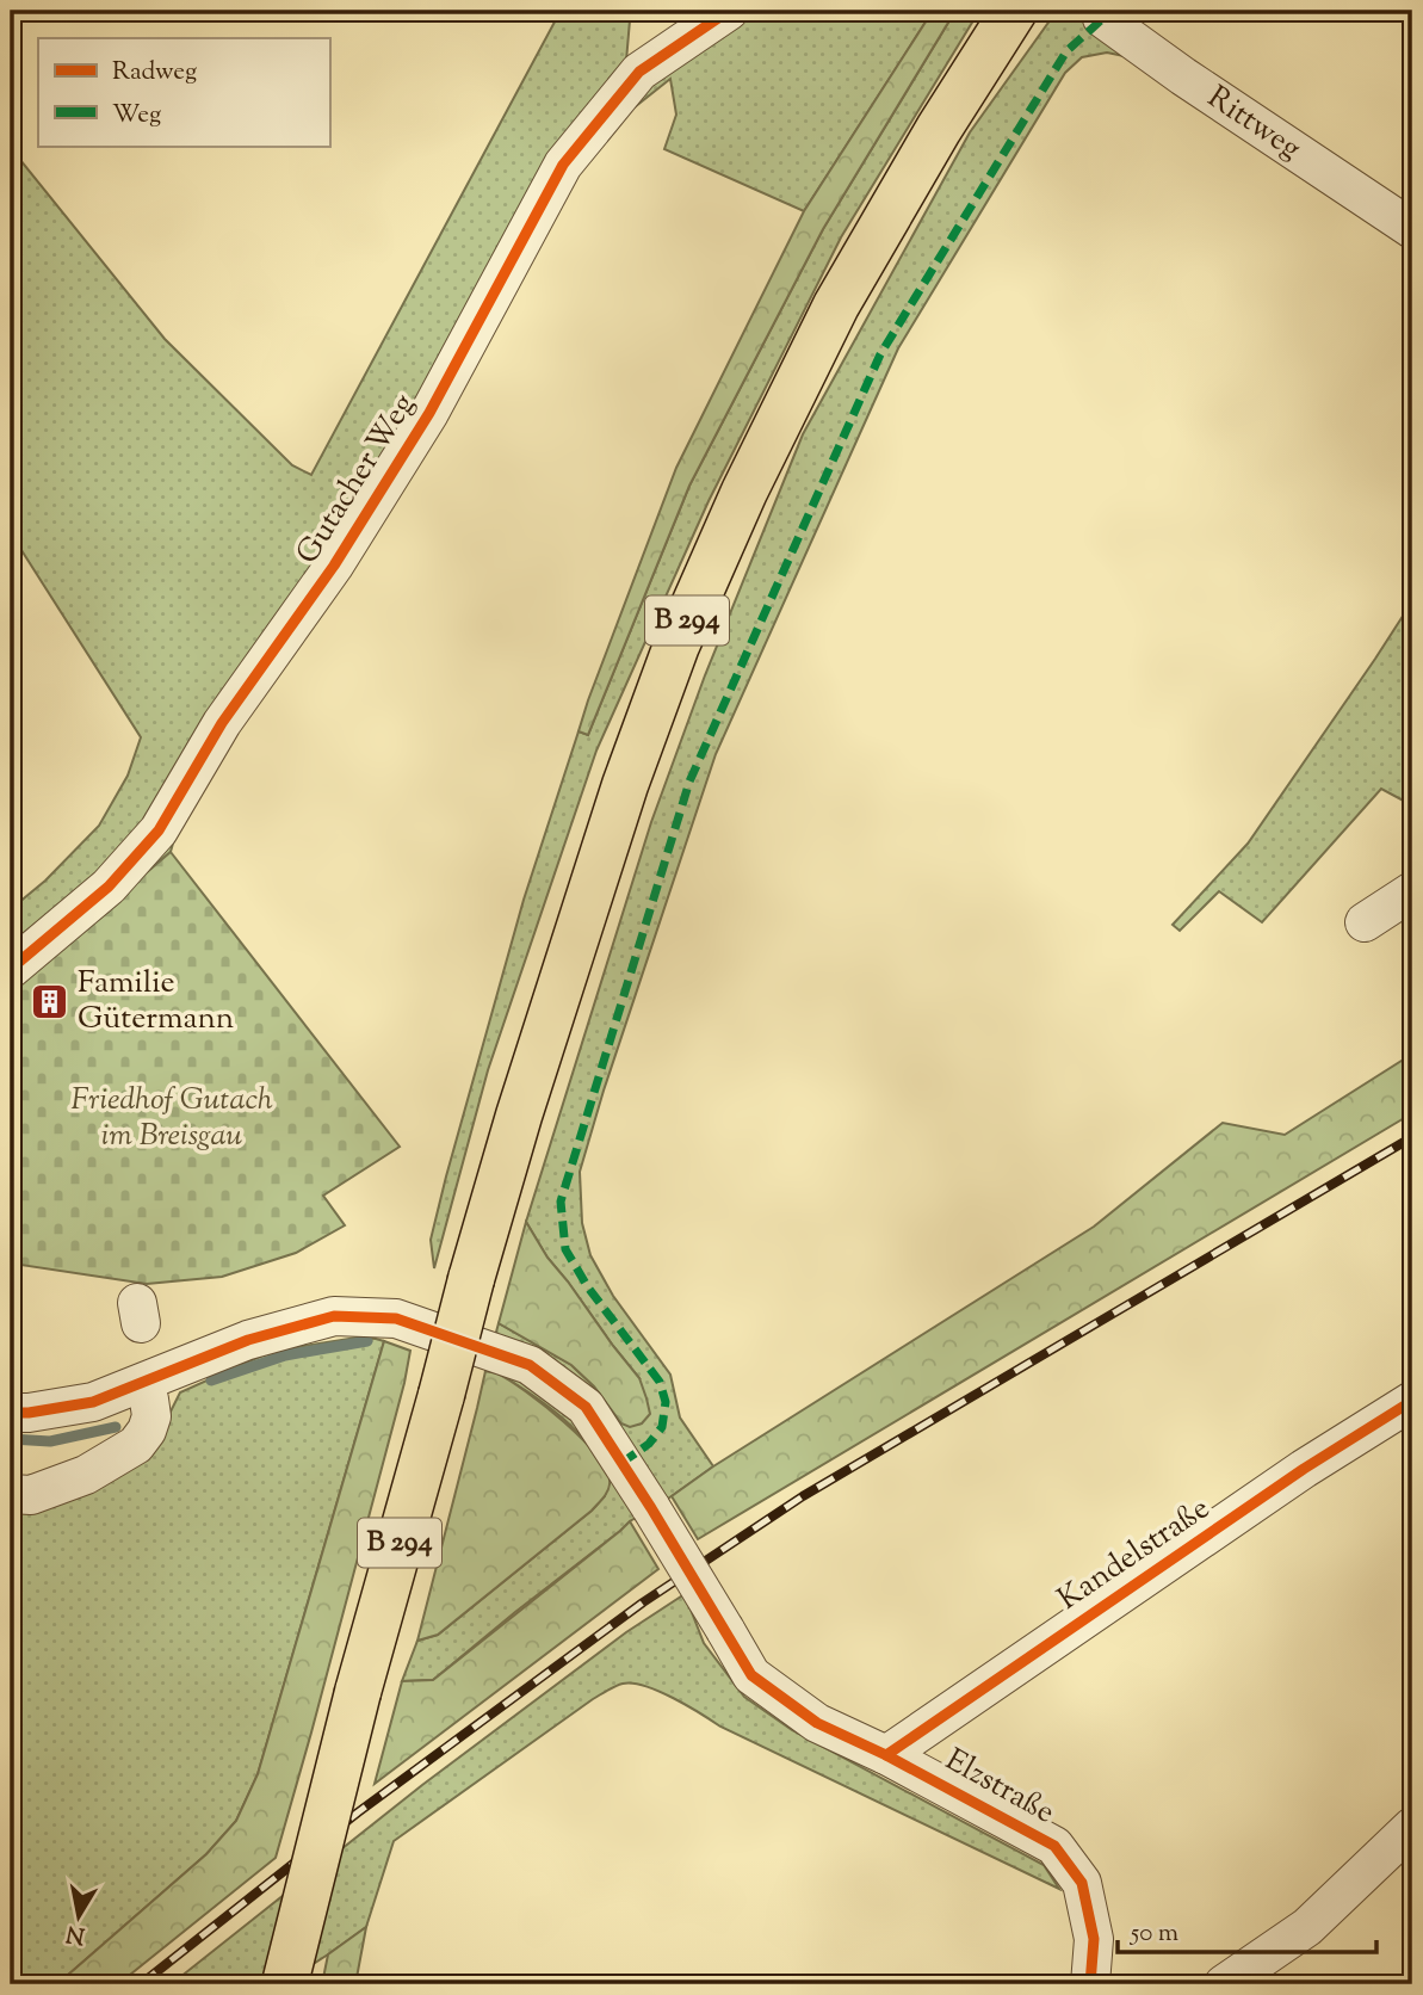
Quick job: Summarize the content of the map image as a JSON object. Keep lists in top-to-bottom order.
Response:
{
  "streets": {
    "highway": ["B 294"],
    "street": [
      "Rittweg",
      "Gutacher Weg",
      "Kandelstraße",
      "Elzstraße"
    ]
  },
  "crossings": [
    ["Kandelstraße", "Elzstraße"]
  ],
  "parks": ["Friedhof Gutach im Breisgau"],
  "places": {
    "building": ["Familie Gütermann"]
  },
  "legend": ["Radweg", "Weg"],
  "scale_bar": "50 m",
  "north": "bottom"
}
